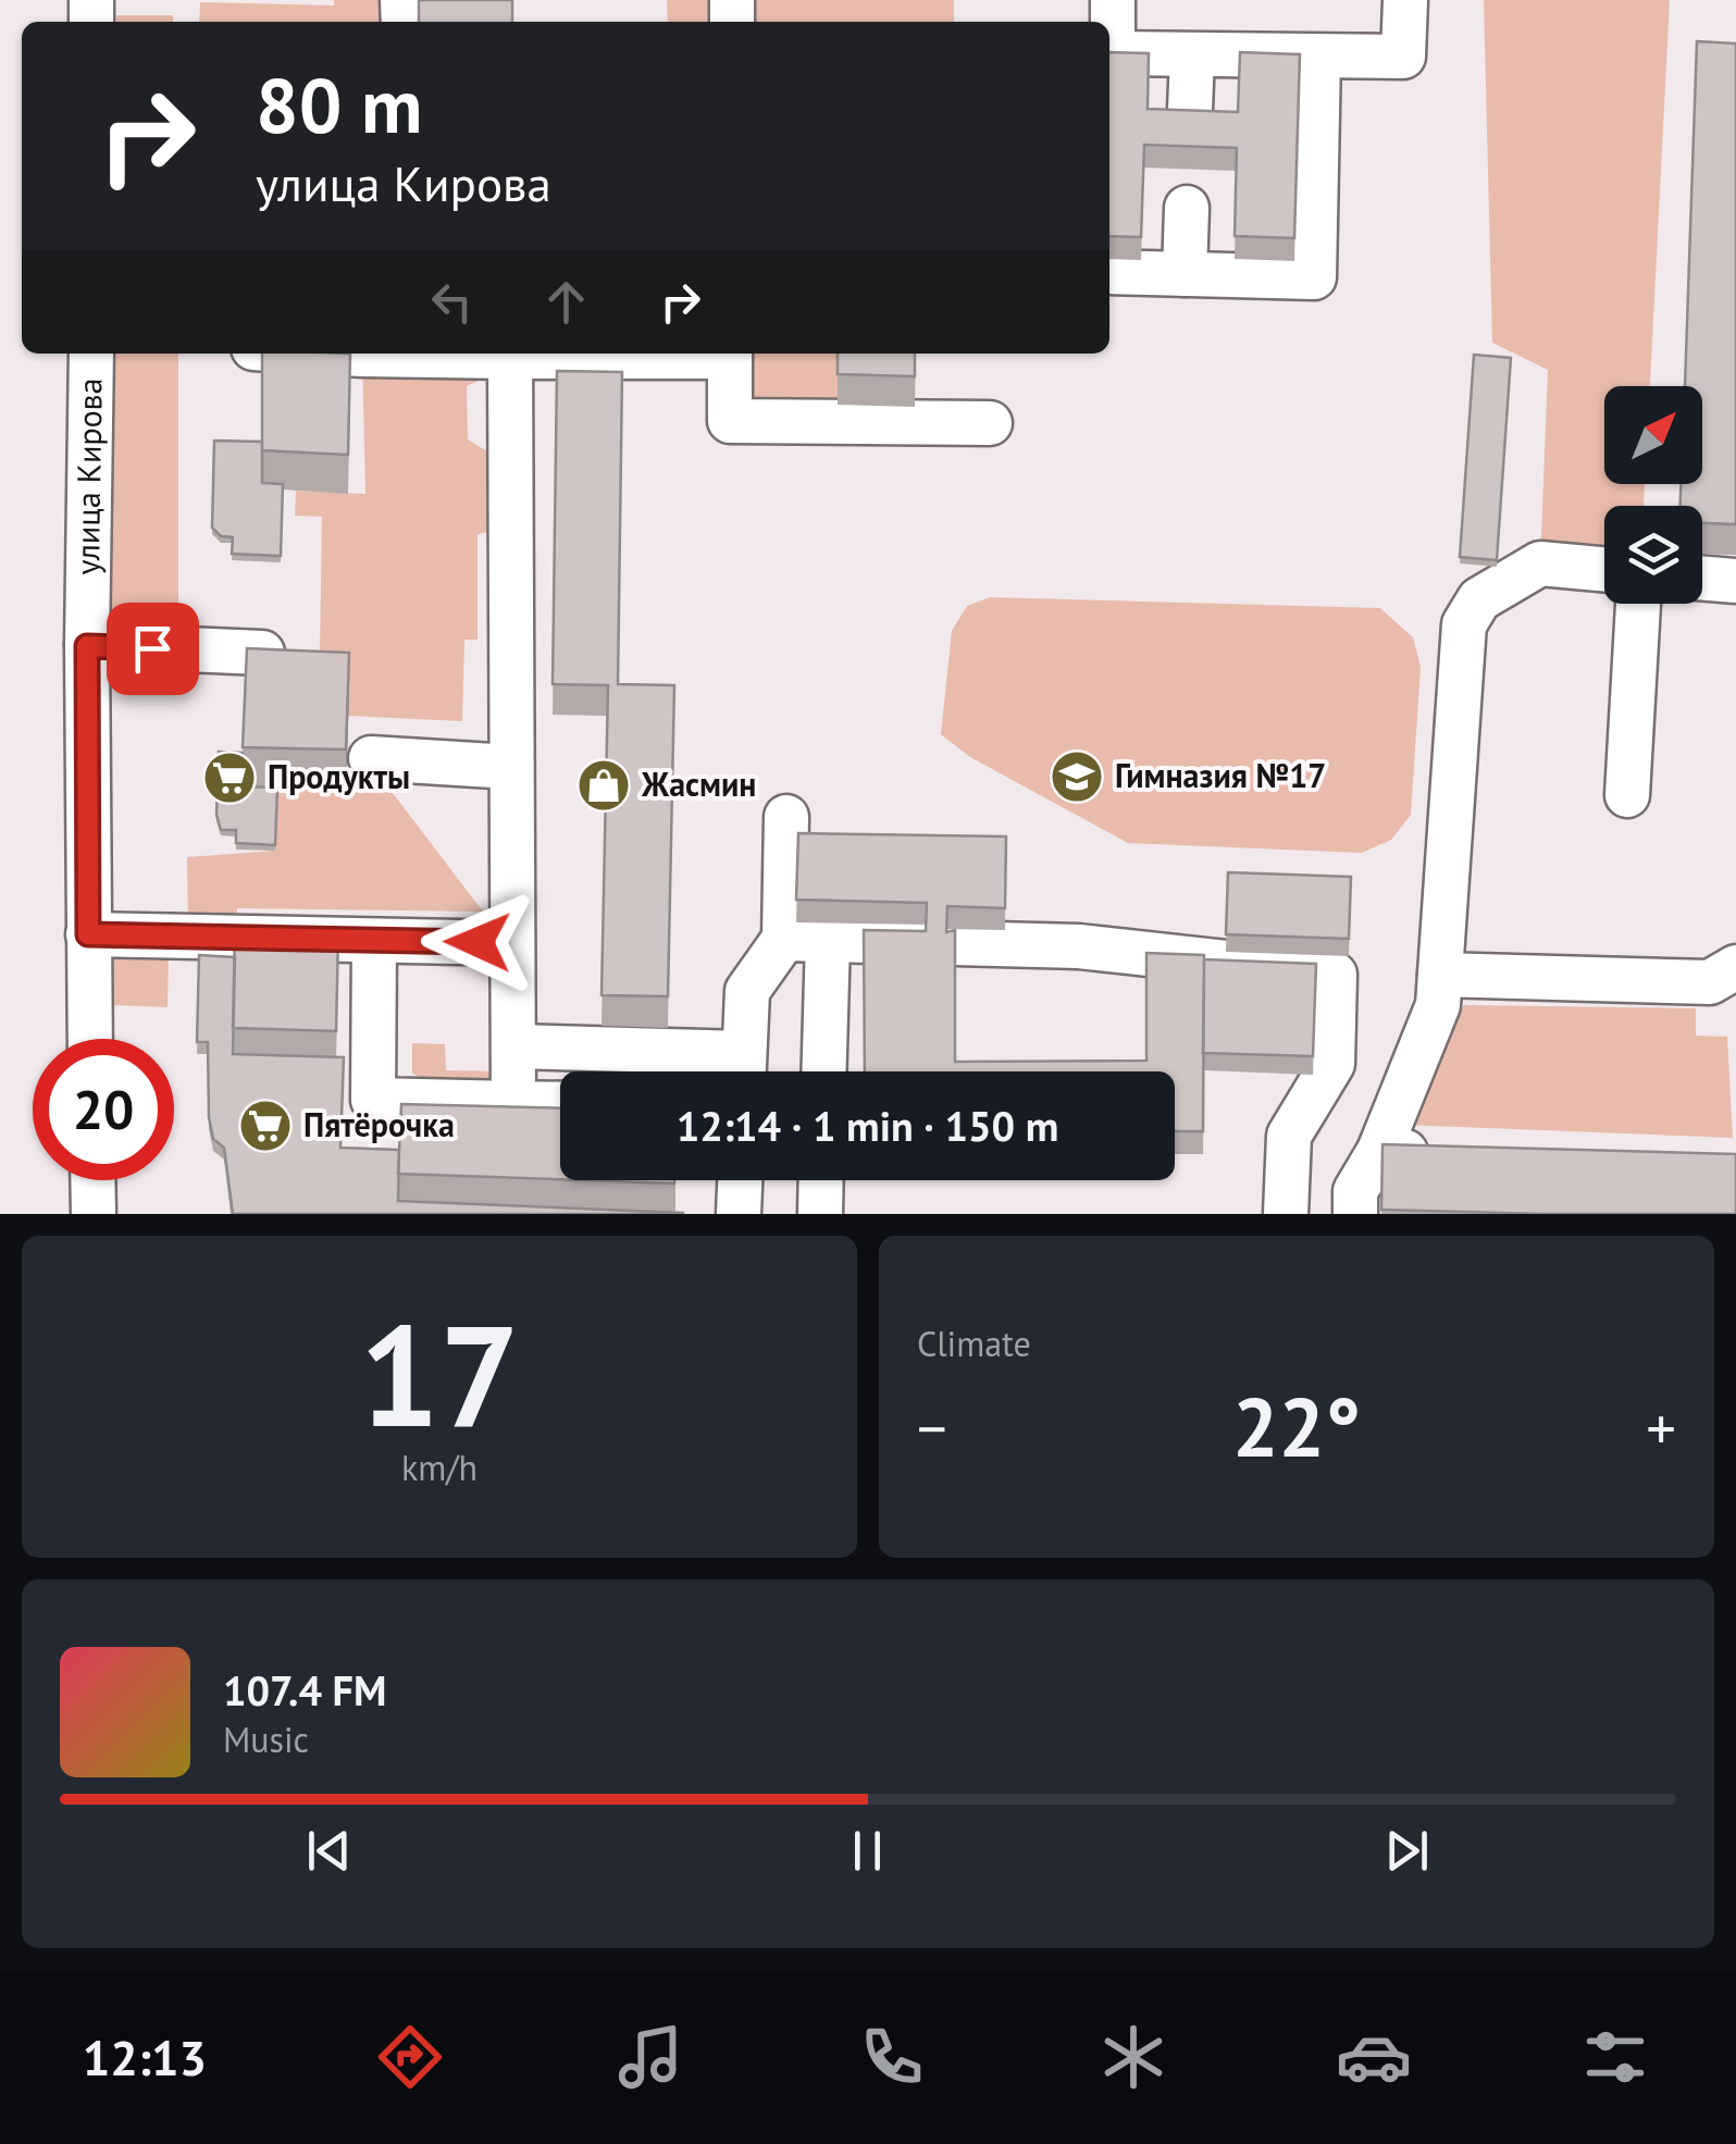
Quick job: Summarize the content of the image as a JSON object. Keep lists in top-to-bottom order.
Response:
{
  "streets": {
    "street": ["улица Кирова"]
  },
  "places": {
    "school or university": ["Гимназия №17"],
    "supermarket": ["Продукты", "Пятёрочка"],
    "shop": ["Жасмин"]
  },
  "north": "top right",
  "page": {
    "turn": ["80 m", "улица Кирова"],
    "limit": "20",
    "trip": "12:14 · 1 min · 150 m",
    "tile": [
      ["17", "km/h"],
      "Climate"
    ],
    "heat": ["−", "22°", "+"],
    "song": ["107.4 FM", "Music"],
    "tabs": "12:13"
  }
}
